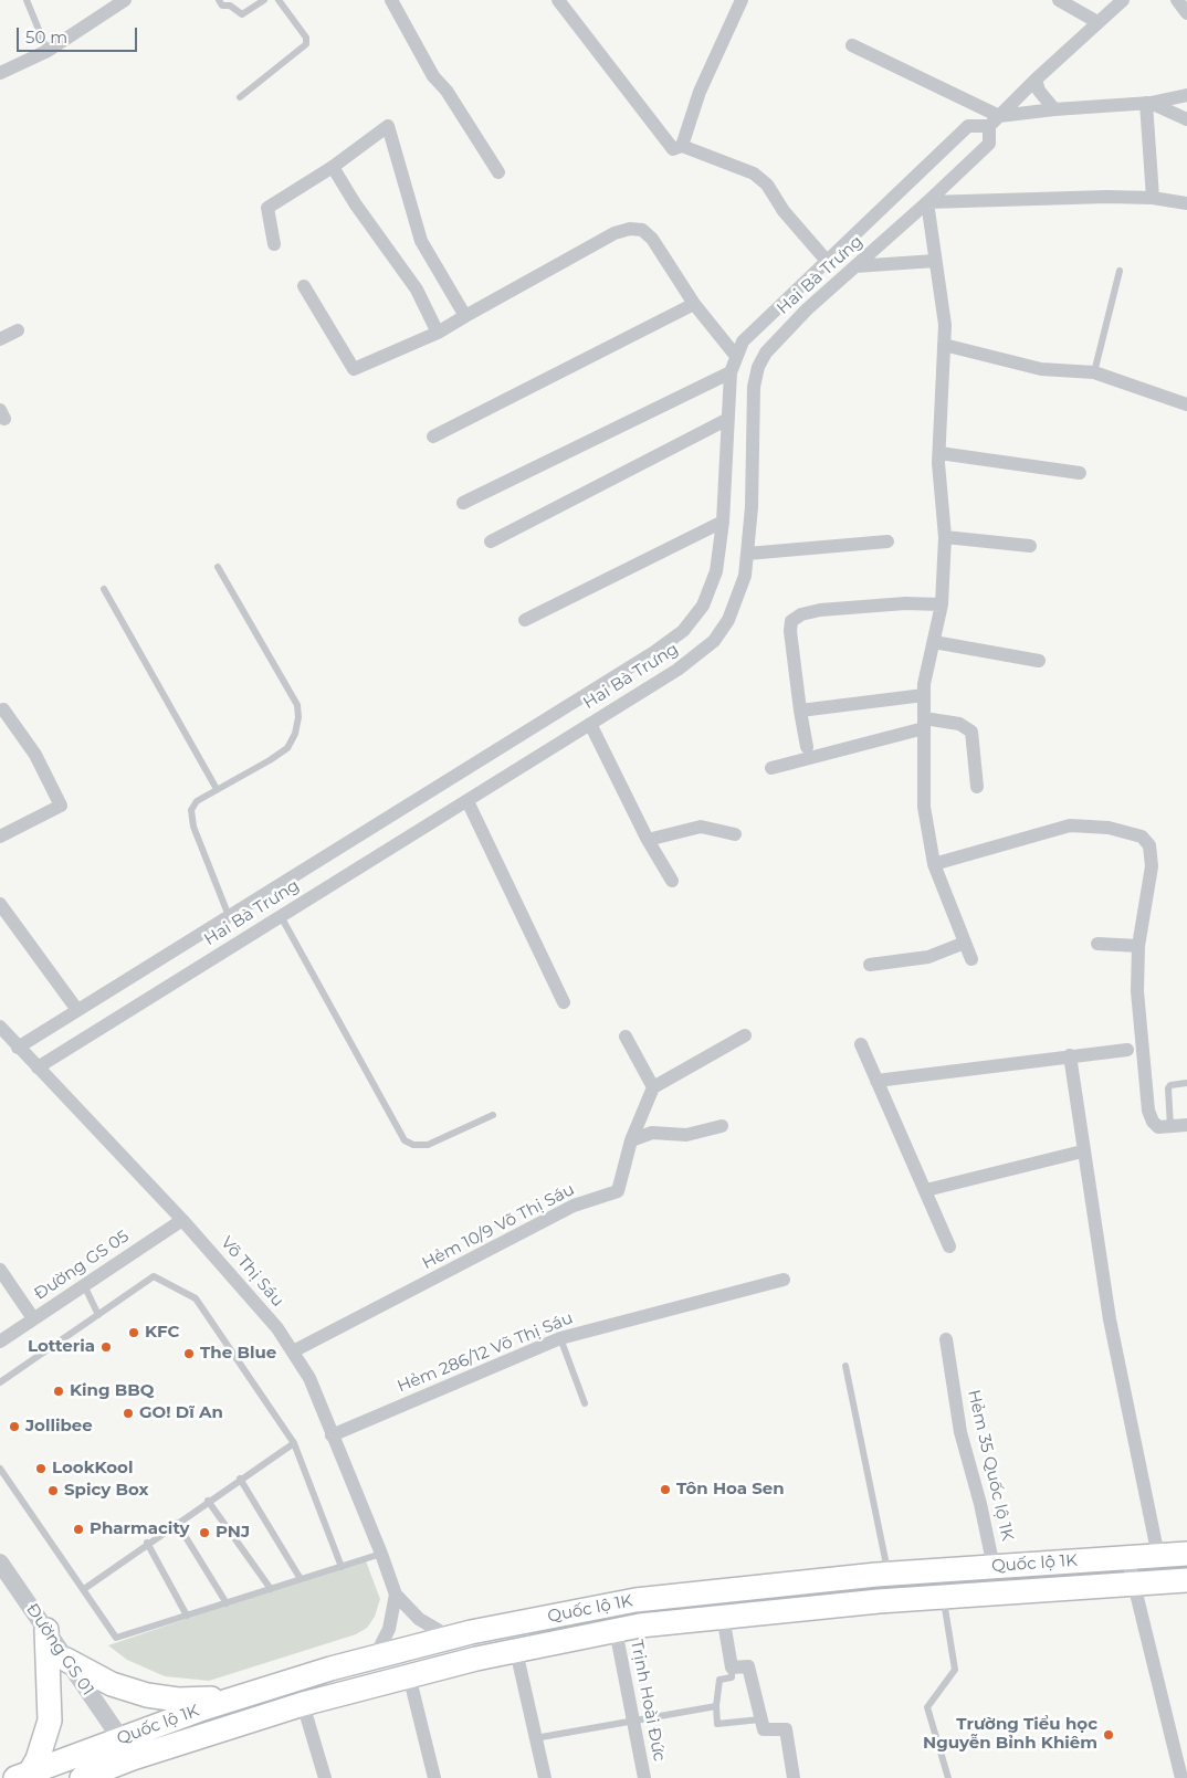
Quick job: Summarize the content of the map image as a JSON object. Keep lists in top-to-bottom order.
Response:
{
  "streets": {
    "main road": ["Quốc lộ 1K"],
    "street": [
      "Hai Bà Trưng",
      "Hẻm 10/9 Võ Thị Sáu",
      "Đường GS 05",
      "Võ Thị Sáu",
      "Hẻm 286/12 Võ Thị Sáu",
      "Hẻm 35 Quốc lộ 1K",
      "Đường GS 01",
      "Trịnh Hoài Đức"
    ]
  },
  "crossings": [
    ["Hai Bà Trưng", "Võ Thị Sáu"],
    ["Hẻm 10/9 Võ Thị Sáu", "Võ Thị Sáu"],
    ["Đường GS 05", "Võ Thị Sáu"],
    ["Võ Thị Sáu", "Hẻm 286/12 Võ Thị Sáu"],
    ["Võ Thị Sáu", "Quốc lộ 1K"],
    ["Hẻm 35 Quốc lộ 1K", "Quốc lộ 1K"],
    ["Quốc lộ 1K", "Đường GS 01"],
    ["Quốc lộ 1K", "Trịnh Hoài Đức"]
  ],
  "places": [
    "KFC",
    "Lotteria",
    "The Blue",
    "King BBQ",
    "GO! Dĩ An",
    "Jollibee",
    "LookKool",
    "Tôn Hoa Sen",
    "Spicy Box",
    "Pharmacity",
    "PNJ",
    "Trường Tiểu học Nguyễn Bỉnh Khiêm"
  ],
  "scale_bar": "50 m"
}
